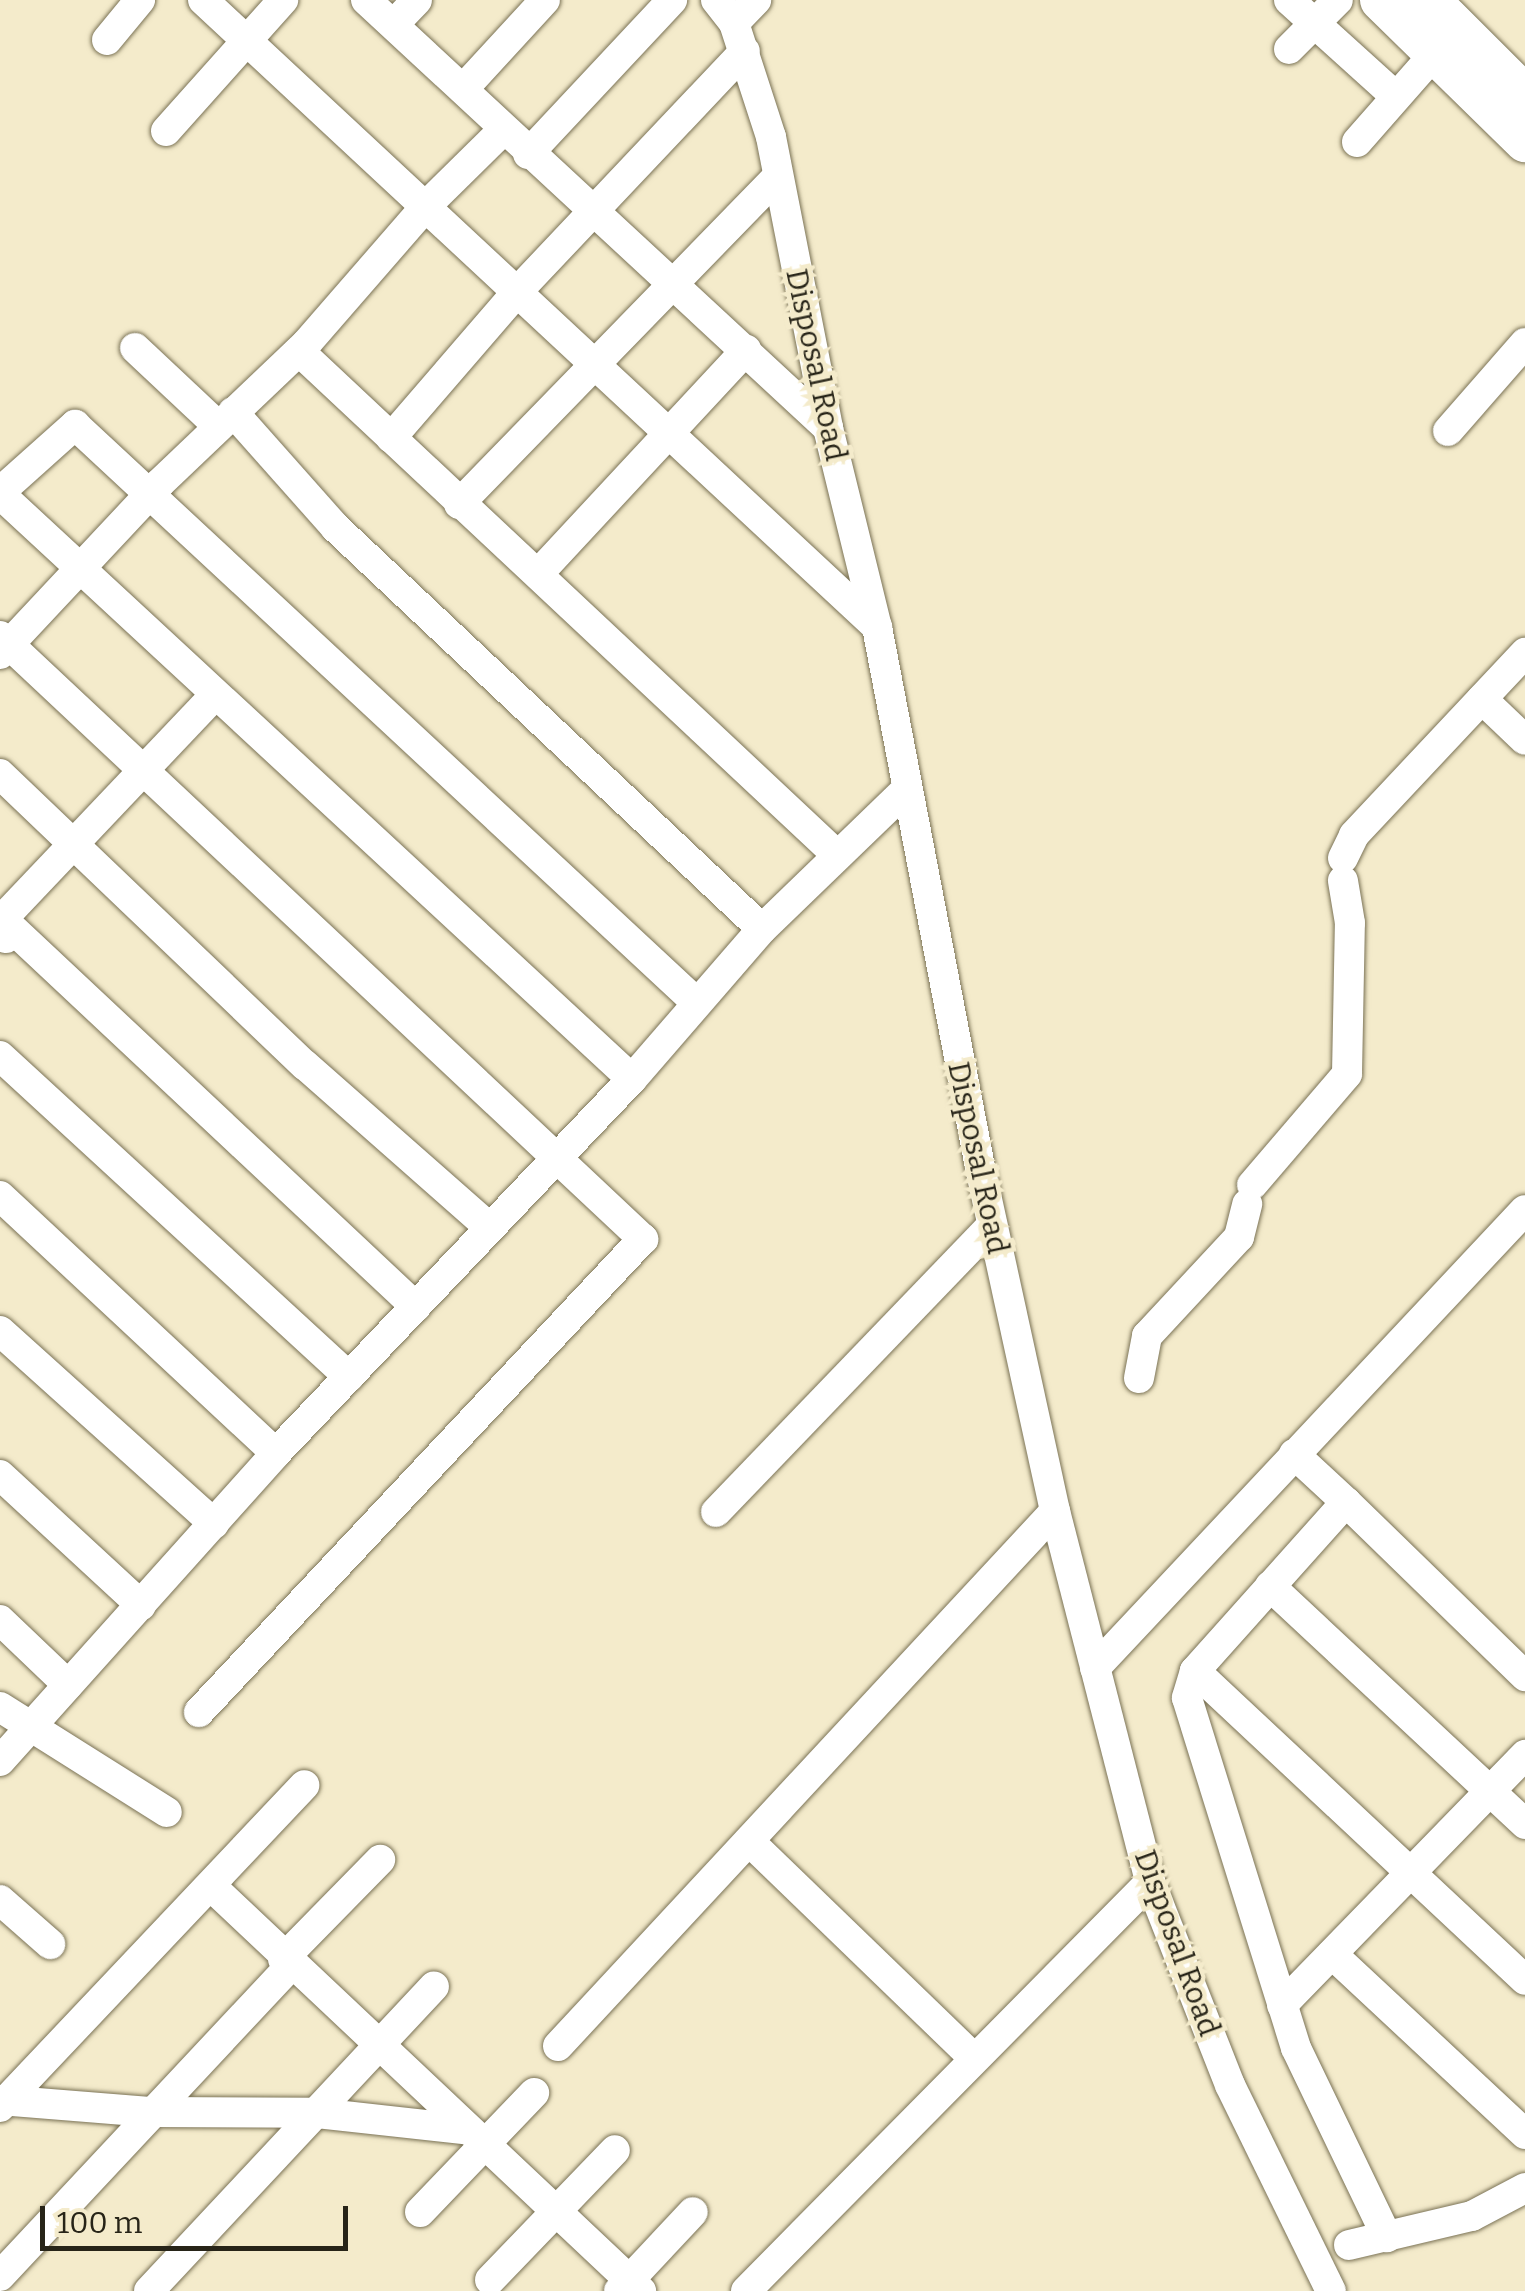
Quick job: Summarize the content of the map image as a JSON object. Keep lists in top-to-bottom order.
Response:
{
  "streets": {
    "street": ["Disposal Road"]
  },
  "scale_bar": "100 m"
}
